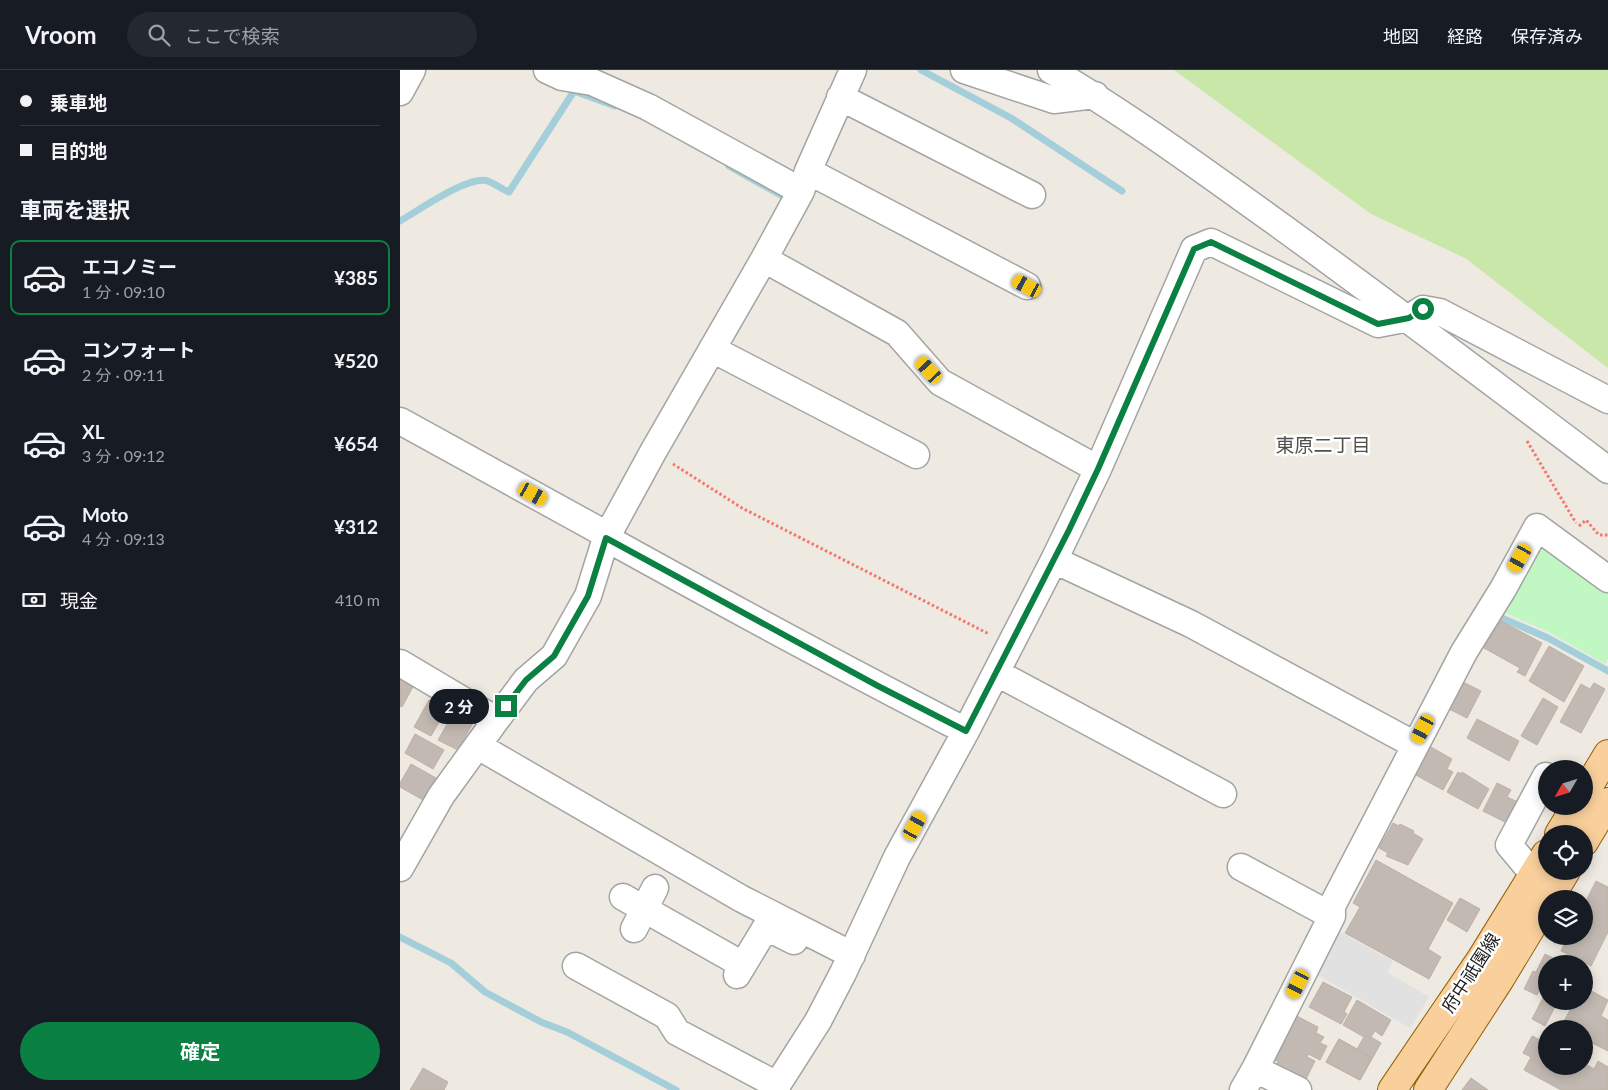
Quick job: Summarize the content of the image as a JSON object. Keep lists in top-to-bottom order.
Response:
{
  "streets": {
    "main road": ["府中祇園線"]
  },
  "districts": ["東原二丁目"],
  "north": "bottom left",
  "page": {
    "header": "Vroom",
    "search": "ここで検索",
    "nav": ["地図", "経路", "保存済み"],
    "banner": ["乗車地", "目的地"],
    "heading": "車両を選択",
    "list": [
      {
        "name": "エコノミー",
        "note": "1 分 · 09:10",
        "value": "¥385"
      },
      {
        "name": "コンフォート",
        "note": "2 分 · 09:11",
        "value": "¥520"
      },
      {
        "name": "XL",
        "note": "3 分 · 09:12",
        "value": "¥654"
      },
      {
        "name": "Moto",
        "note": "4 分 · 09:13",
        "value": "¥312"
      }
    ],
    "pay": ["現金", "410 m"],
    "bubble": "2 分",
    "map_buttons": ["+", "−"],
    "buttons": "確定"
  }
}
